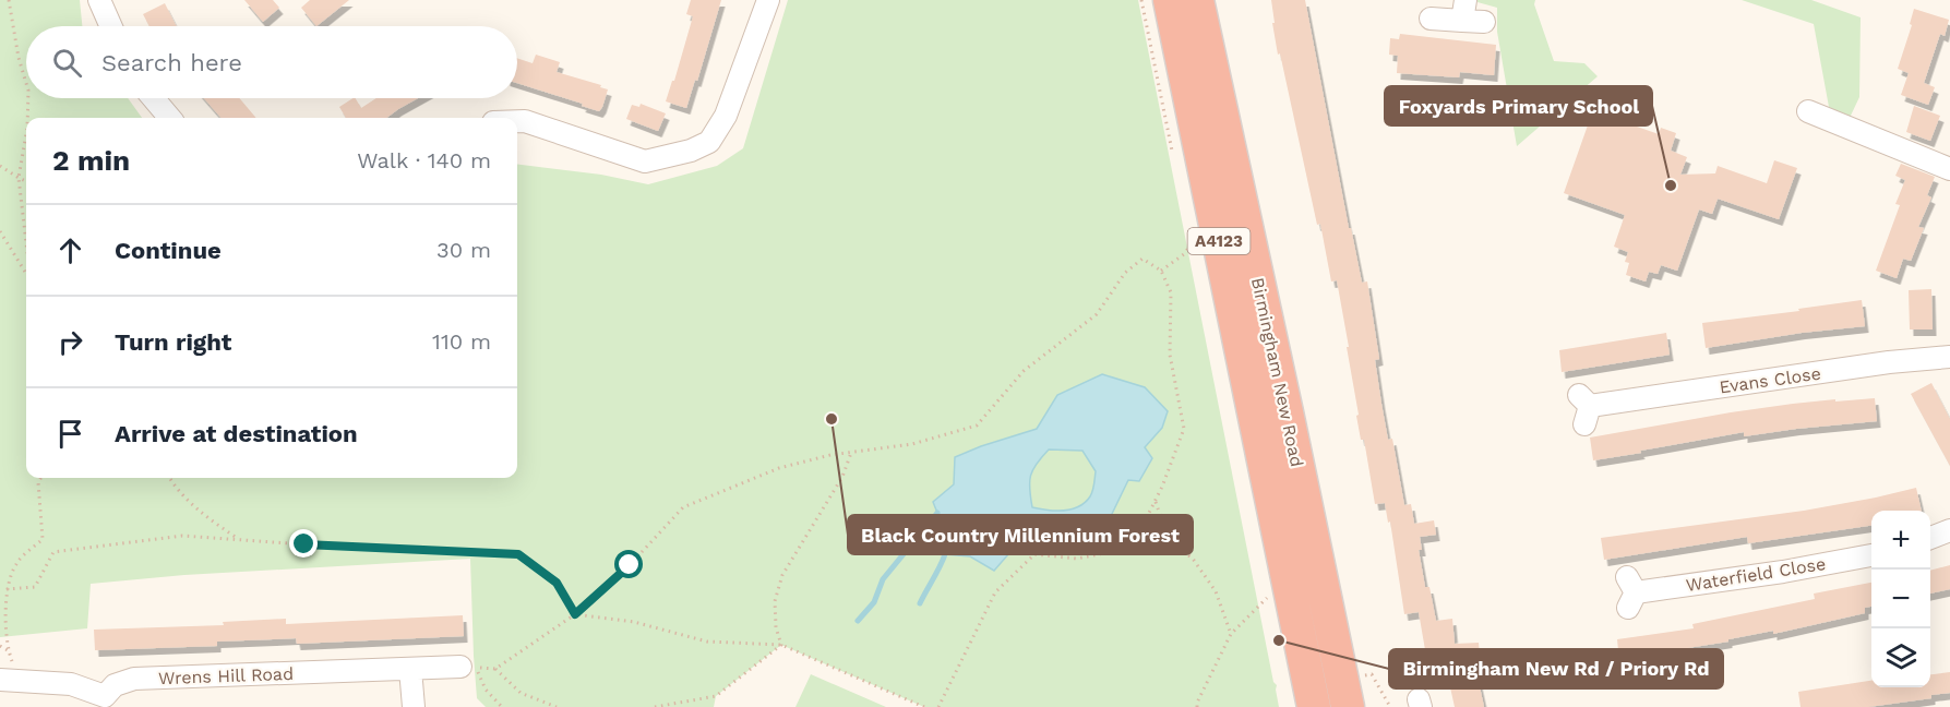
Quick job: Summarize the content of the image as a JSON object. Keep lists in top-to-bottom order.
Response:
{
  "streets": {
    "highway": ["A4123", "Birmingham New Road"],
    "street": ["Evans Close", "Waterfield Close", "Wrens Hill Road"]
  },
  "places": ["Foxyards Primary School", "Black Country Millennium Forest", "Birmingham New Rd / Priory Rd"],
  "page": {
    "search": "Search here",
    "heading": ["2 min", "Walk · 140 m"],
    "list": [
      ["Continue", "30 m"],
      ["Turn right", "110 m"],
      "Arrive at destination"
    ],
    "map_buttons": ["+", "−"]
  }
}
